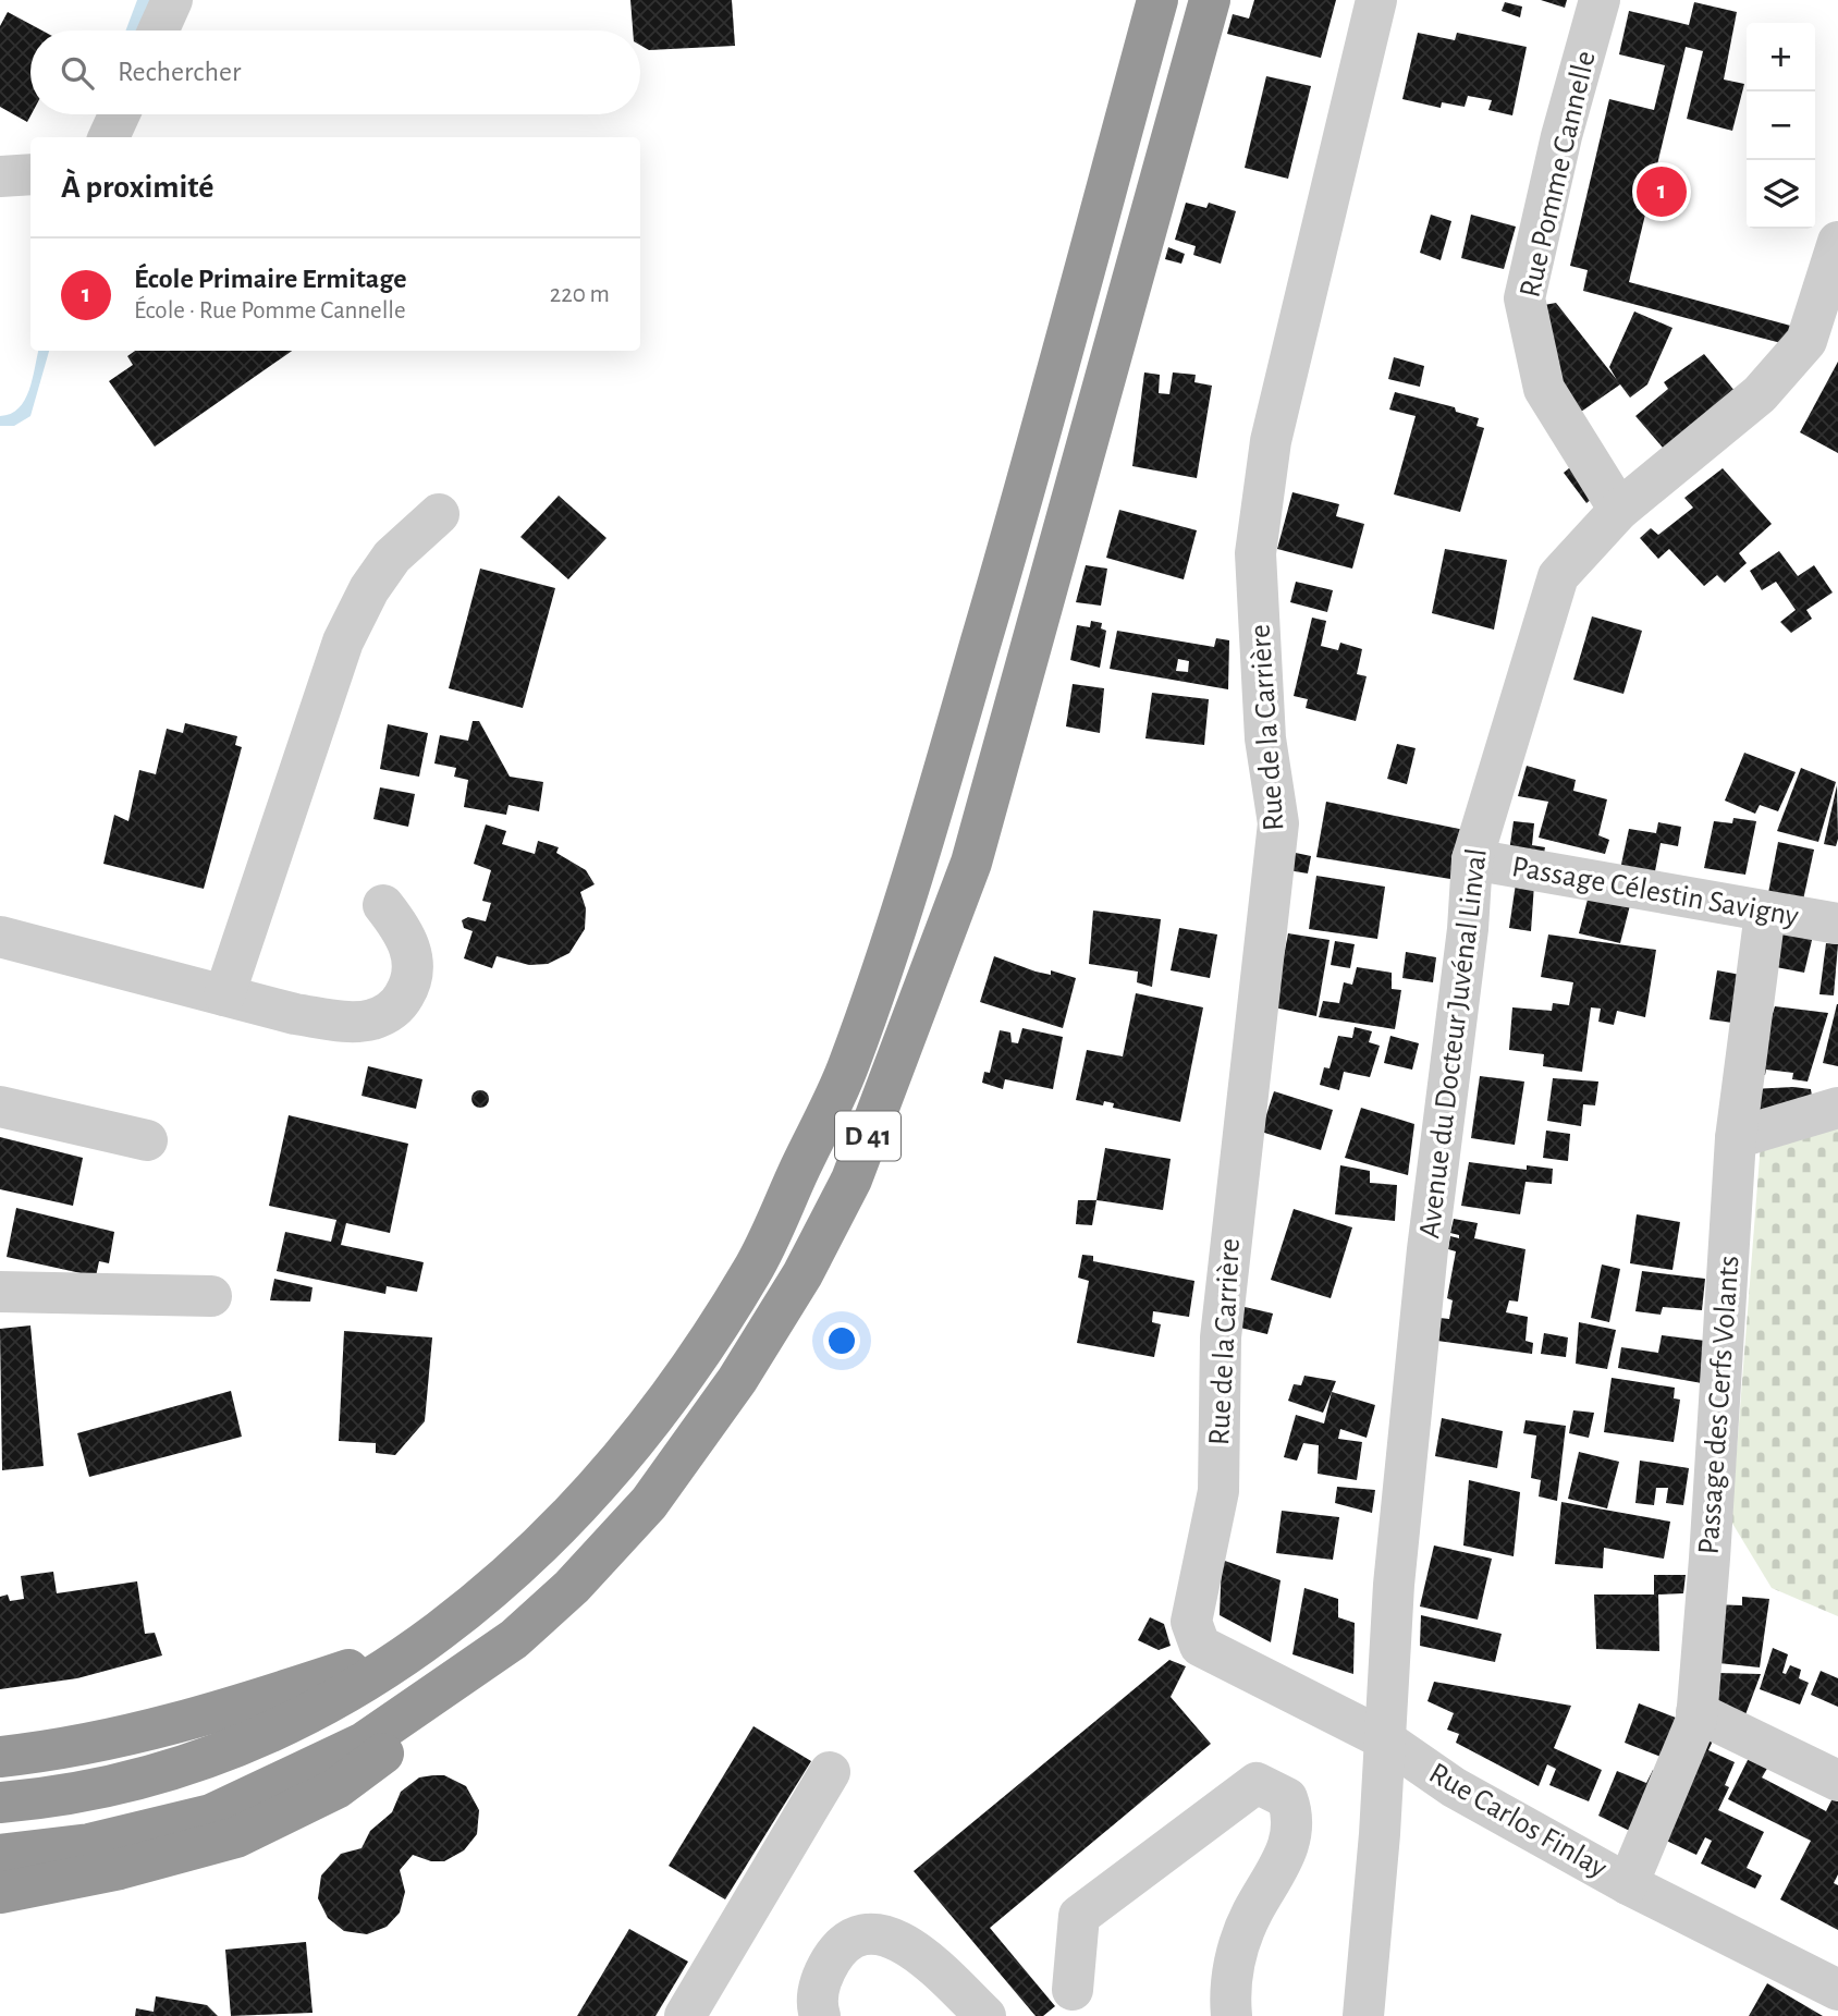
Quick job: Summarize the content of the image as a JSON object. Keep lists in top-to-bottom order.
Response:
{
  "streets": {
    "highway": ["D 41"],
    "street": [
      "Rue Pomme Cannelle",
      "Rue de la Carrière",
      "Passage Célestin Savigny",
      "Avenue du Docteur Juvénal Linval",
      "Passage des Cerfs Volants",
      "Rue Carlos Finlay"
    ]
  },
  "crossings": [
    ["Rue Pomme Cannelle", "Avenue du Docteur Juvénal Linval"],
    ["Rue de la Carrière", "Rue Carlos Finlay"],
    ["Passage Célestin Savigny", "Avenue du Docteur Juvénal Linval"],
    ["Passage Célestin Savigny", "Passage des Cerfs Volants"],
    ["Avenue du Docteur Juvénal Linval", "Rue Carlos Finlay"],
    ["Passage des Cerfs Volants", "Rue Carlos Finlay"]
  ],
  "page": {
    "map_buttons": ["+", "−"],
    "search": "Rechercher",
    "heading": "À proximité",
    "pins": "1",
    "list": [
      {
        "mark": "1",
        "name": "École Primaire Ermitage",
        "note": "École · Rue Pomme Cannelle",
        "value": "220 m"
      }
    ]
  }
}
